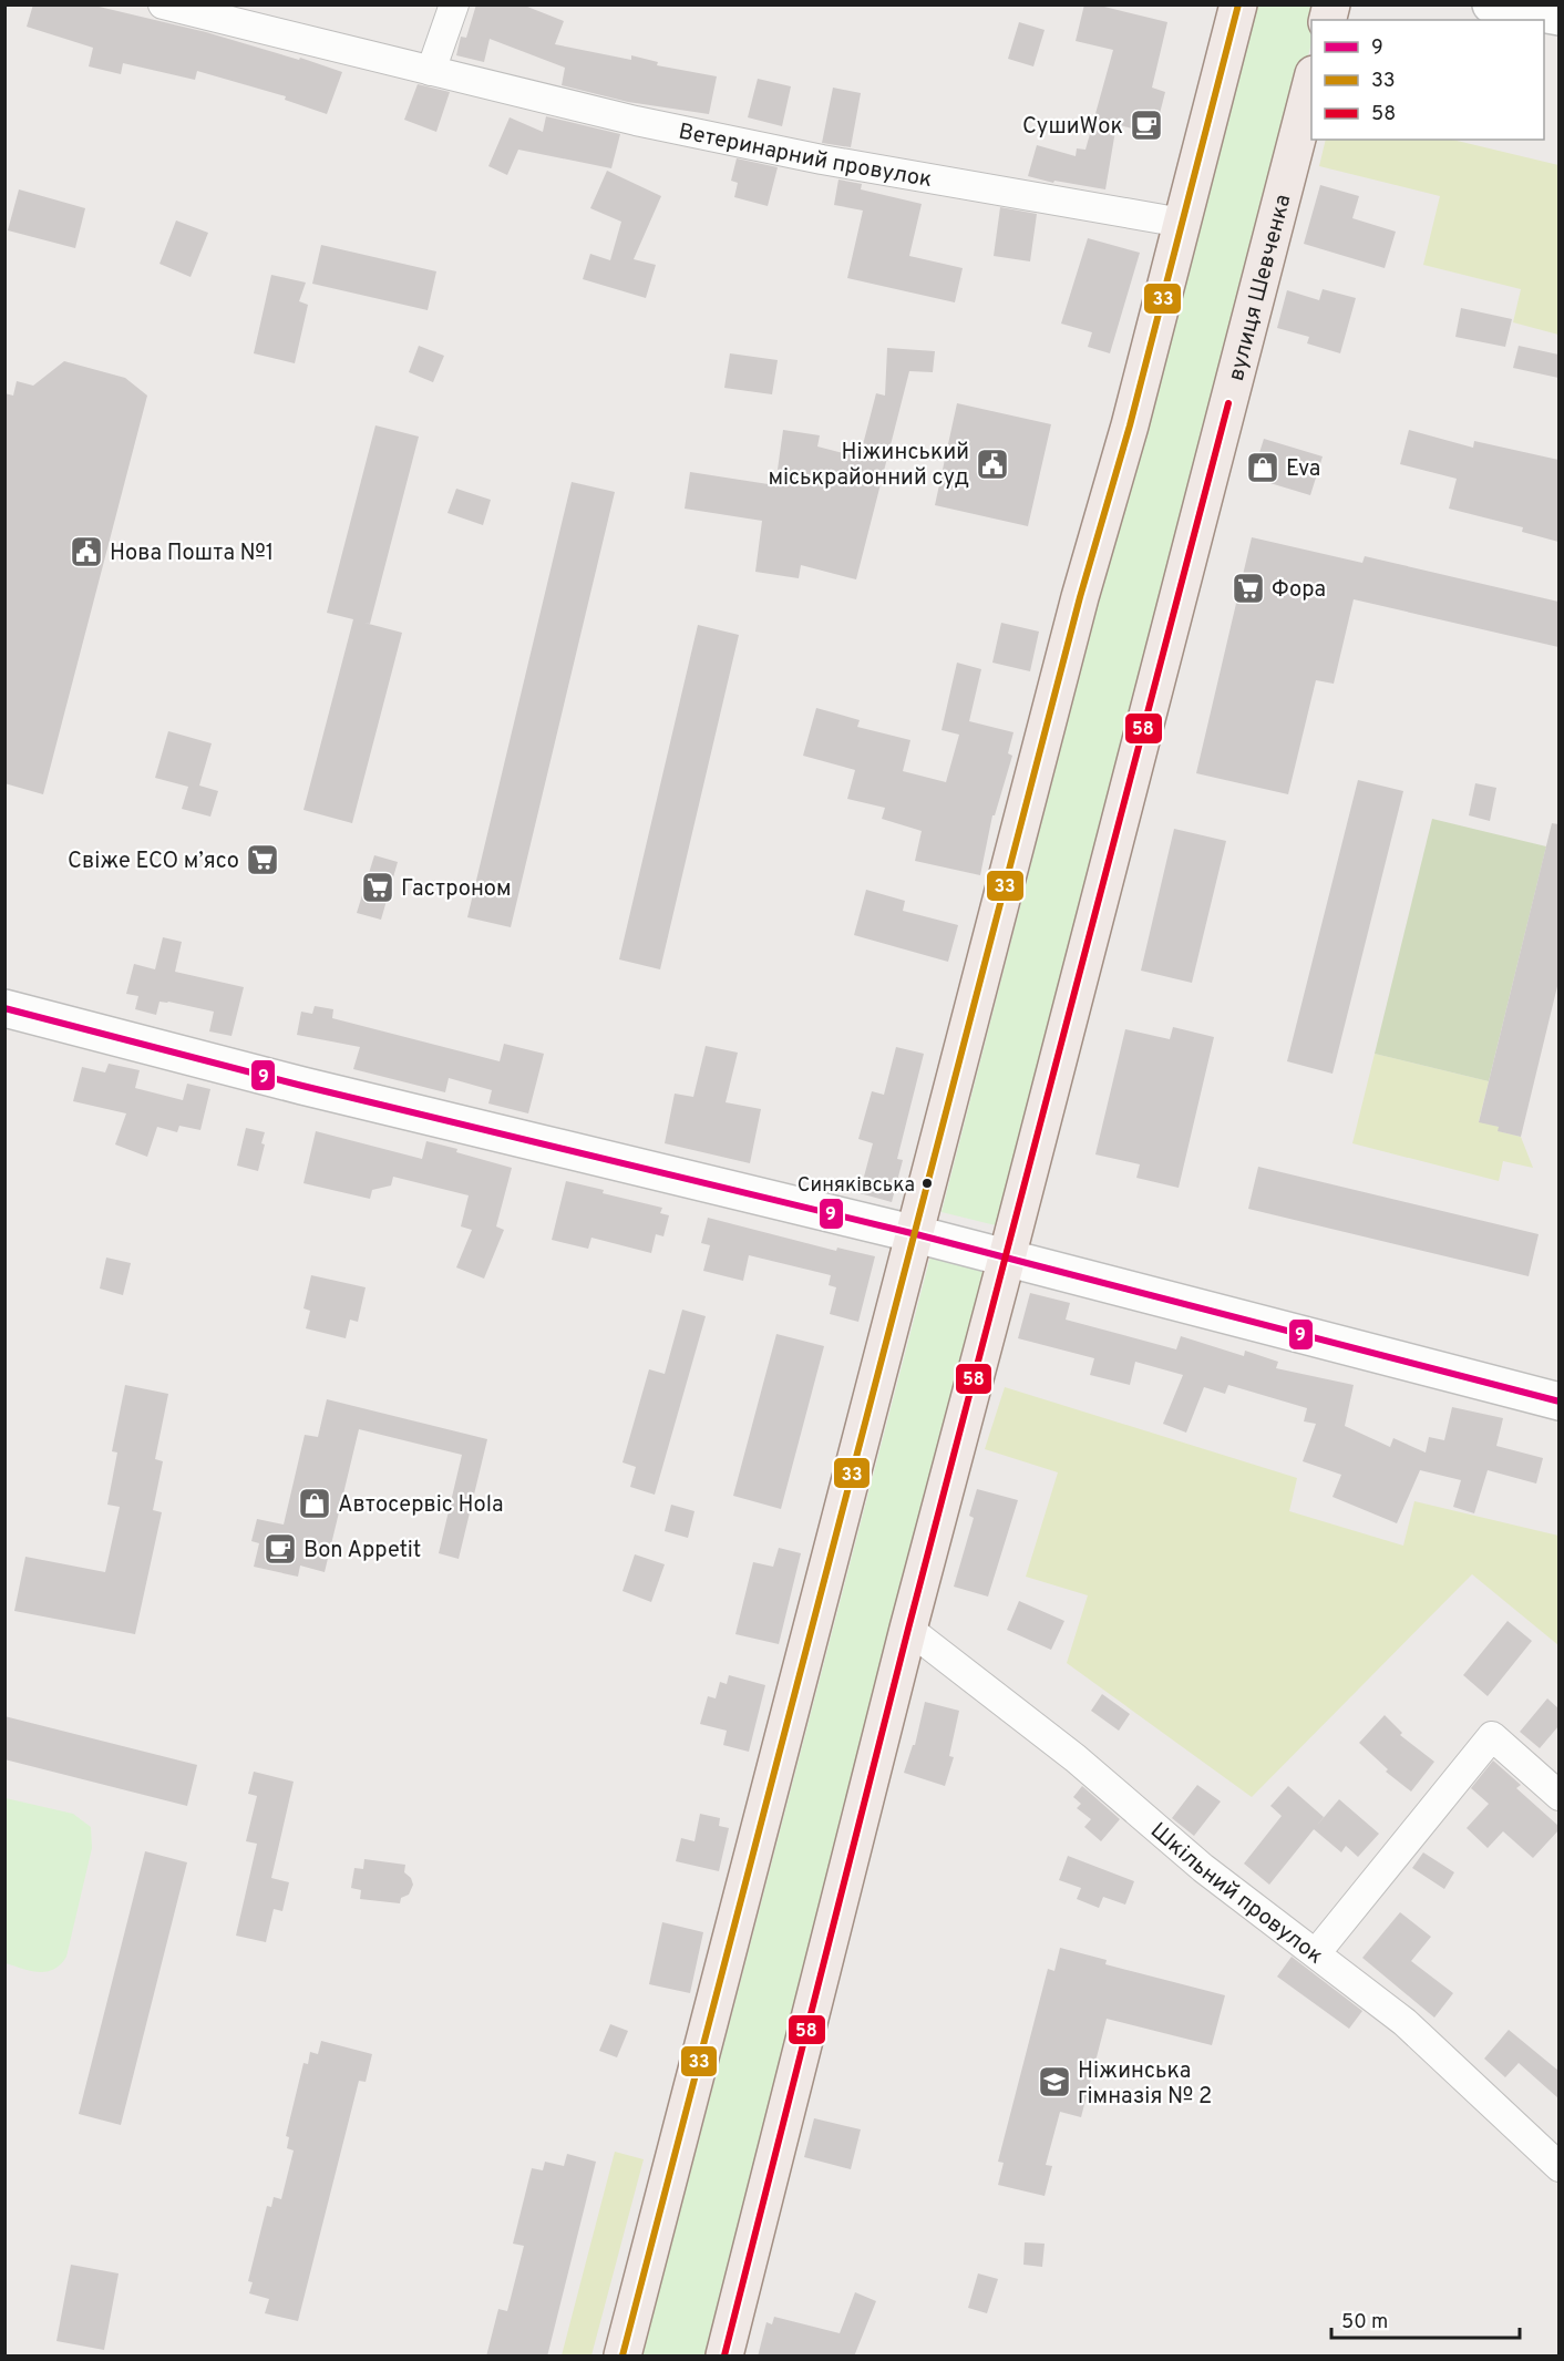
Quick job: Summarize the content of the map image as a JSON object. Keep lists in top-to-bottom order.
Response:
{
  "streets": {
    "main road": ["вулиця Шевченка"],
    "street": ["Ветеринарний провулок", "Шкільний провулок"]
  },
  "crossings": [
    ["вулиця Шевченка", "Шкільний провулок"]
  ],
  "places": {
    "cafe": ["СушиWок", "Bon Appetit"],
    "public building": ["Ніжинський міськрайонний суд", "Нова Пошта №1"],
    "shop": ["Eva", "Автосервіс Hola"],
    "supermarket": ["Фора", "Свіже ECO м’ясо", "Гастроном"],
    "other": ["Синяківська"],
    "school or university": ["Ніжинська гімназія № 2"]
  },
  "lines": ["transit line 33", "transit line 58", "transit line 9"],
  "legend": ["9", "33", "58"],
  "scale_bar": "50 m"
}
